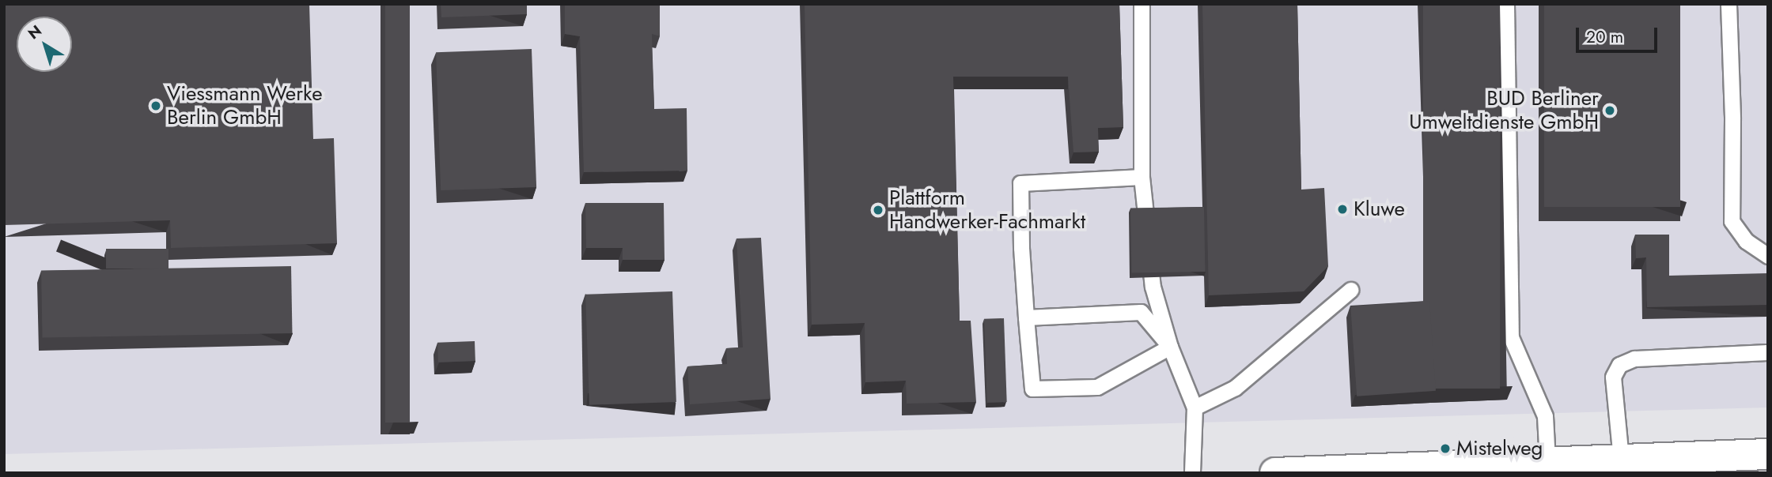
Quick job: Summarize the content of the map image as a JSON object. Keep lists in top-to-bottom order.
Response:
{
  "places": [
    "Viessmann Werke Berlin GmbH",
    "BUD Berliner Umweltdienste GmbH",
    "Kluwe",
    "Plattform Handwerker-Fachmarkt",
    "Mistelweg"
  ],
  "scale_bar": "20 m",
  "north": "top left"
}
